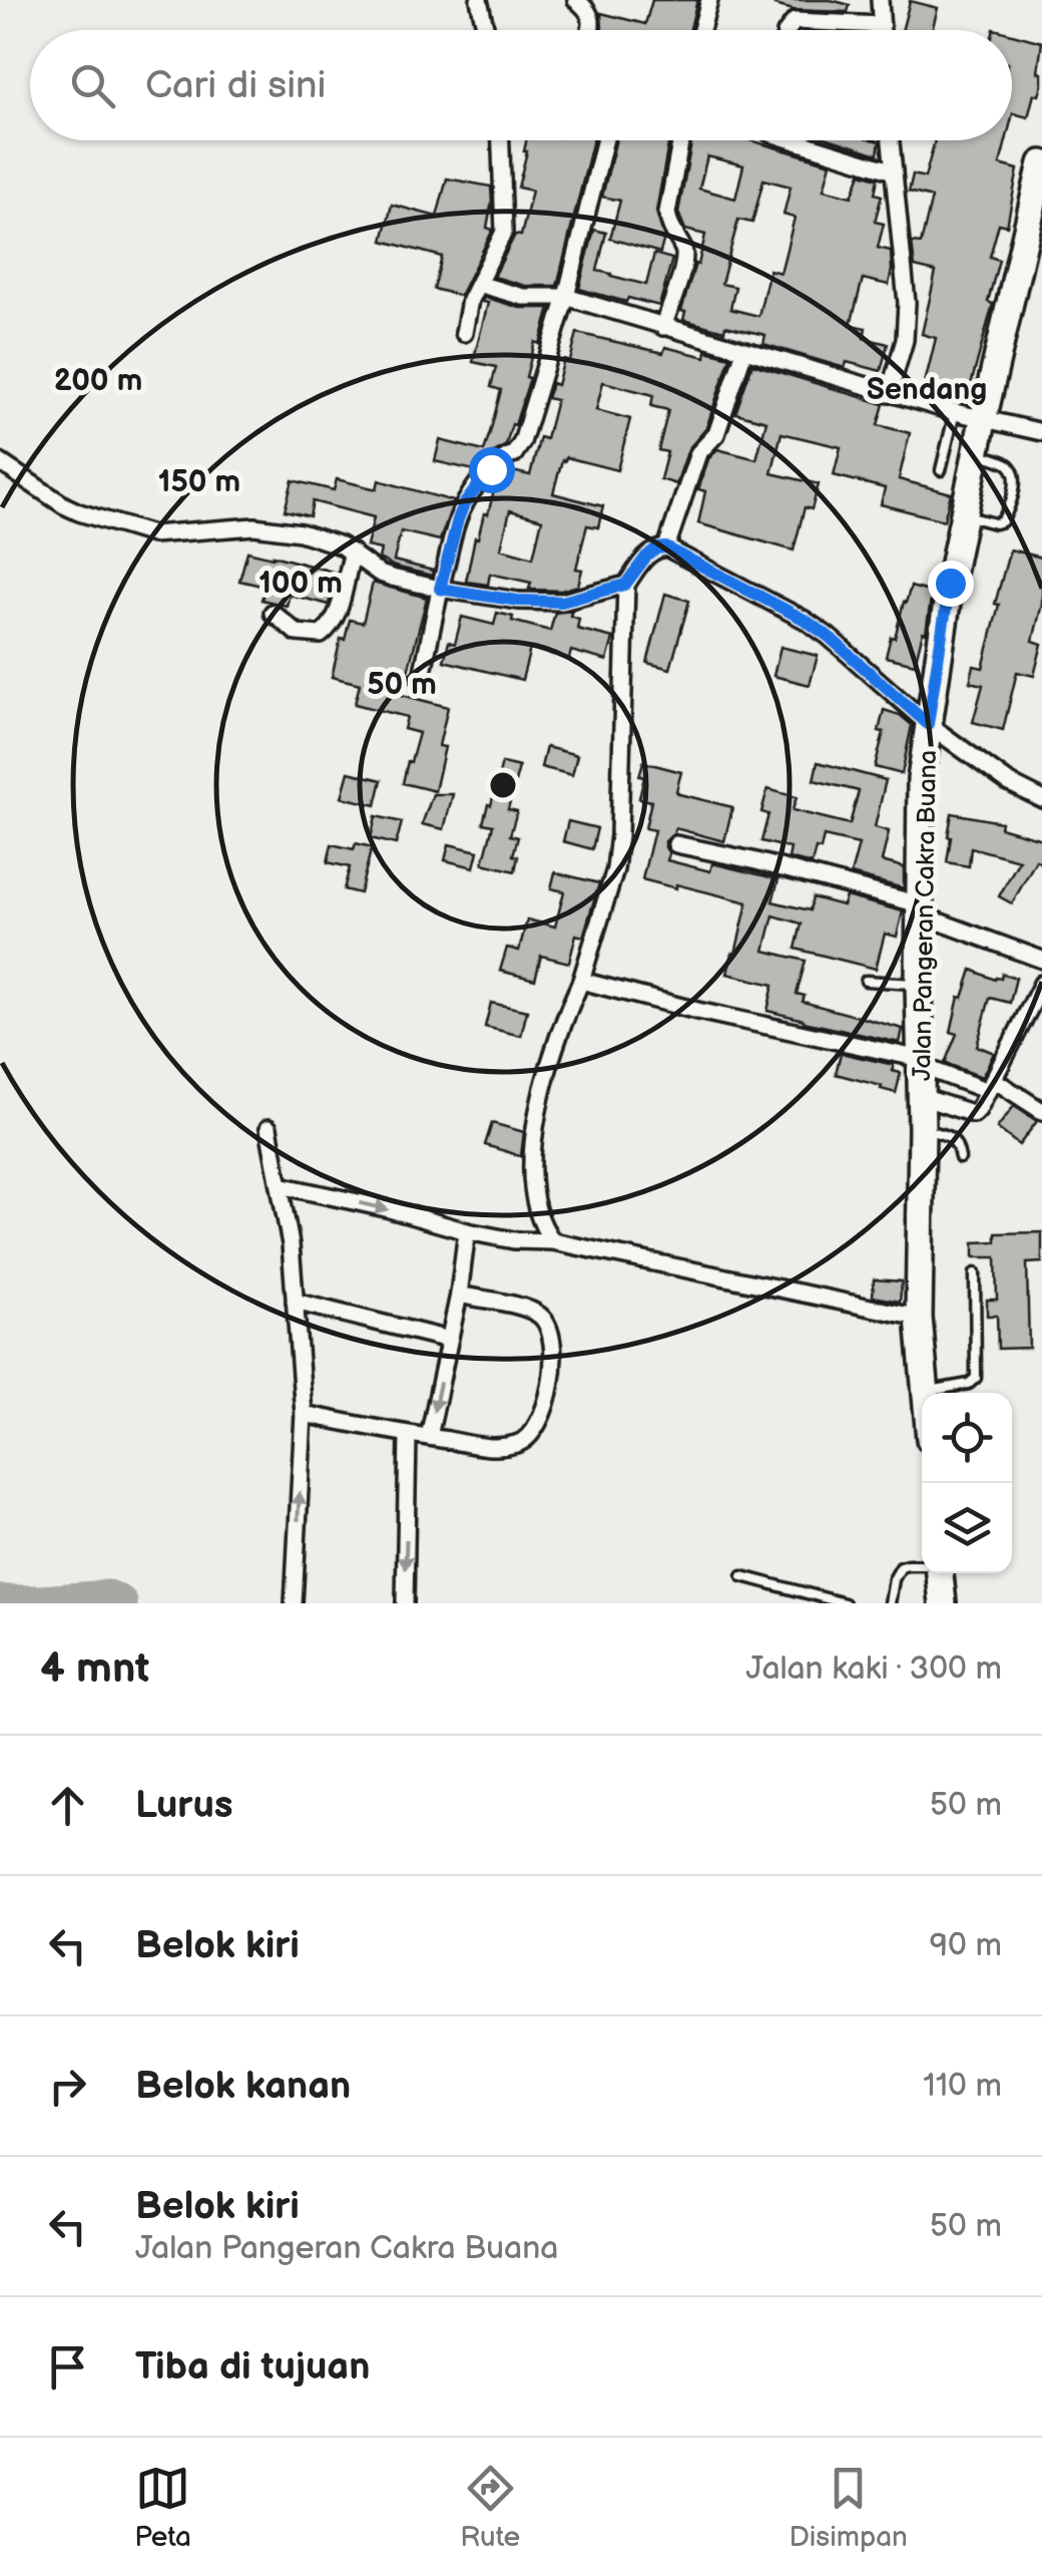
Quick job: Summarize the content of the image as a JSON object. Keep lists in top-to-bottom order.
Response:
{
  "streets": {
    "main road": ["Jalan Pangeran Cakra Buana"]
  },
  "districts": ["Sendang"],
  "page": {
    "search": "Cari di sini",
    "heading": ["4 mnt", "Jalan kaki · 300 m"],
    "list": [
      ["Lurus", "50 m"],
      ["Belok kiri", "90 m"],
      ["Belok kanan", "110 m"],
      ["Belok kiri", "Jalan Pangeran Cakra Buana", "50 m"],
      "Tiba di tujuan"
    ],
    "nav": ["Peta", "Rute", "Disimpan"]
  },
  "rings": [
    "200 m",
    "150 m",
    "100 m",
    "50 m"
  ]
}
